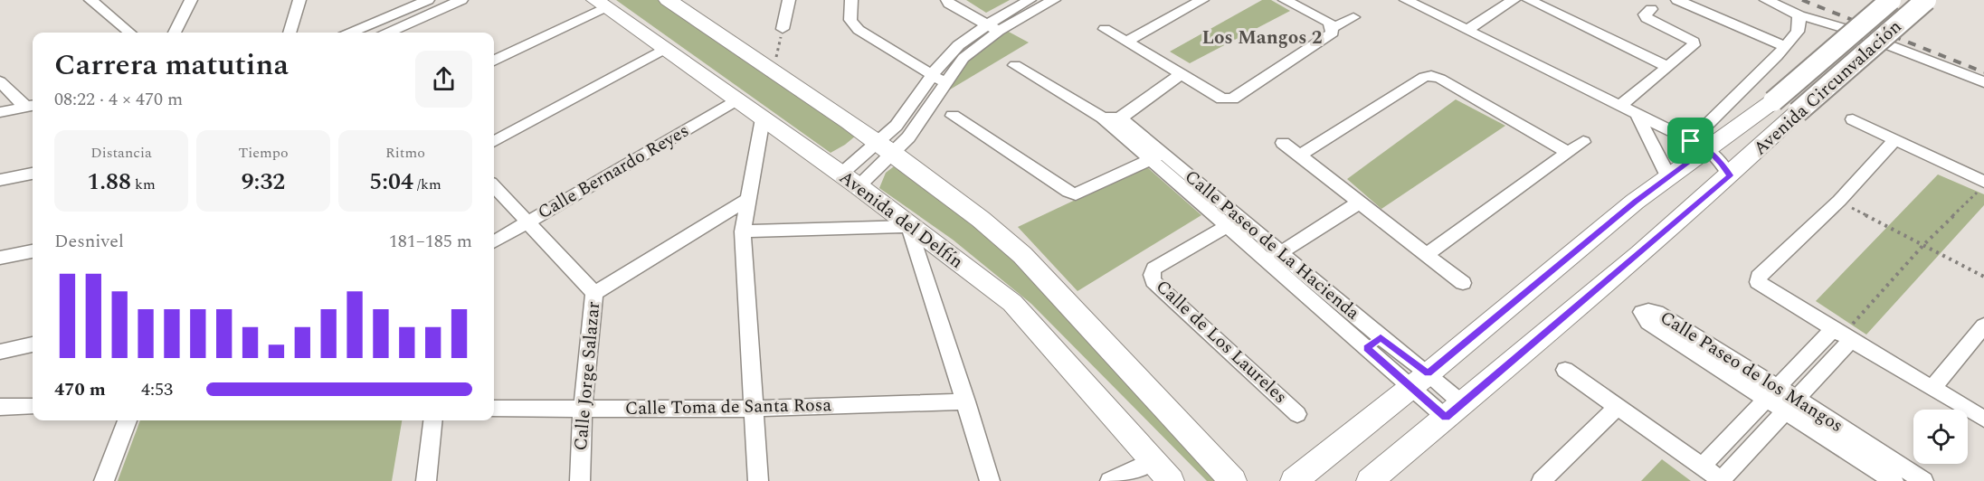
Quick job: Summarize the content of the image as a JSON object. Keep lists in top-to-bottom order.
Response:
{
  "streets": {
    "street": [
      "Avenida Circunvalación",
      "Calle Bernardo Reyes",
      "Avenida del Delfín",
      "Calle Paseo de La Hacienda",
      "Calle de Los Laureles",
      "Calle Paseo de los Mangos",
      "Calle Jorge Salazar",
      "Calle Toma de Santa Rosa"
    ]
  },
  "crossings": [
    ["Avenida Circunvalación", "Calle Paseo de La Hacienda"],
    ["Calle Bernardo Reyes", "Avenida del Delfín"],
    ["Calle Bernardo Reyes", "Calle Jorge Salazar"],
    ["Calle Paseo de La Hacienda", "Calle de Los Laureles"],
    ["Calle Jorge Salazar", "Calle Toma de Santa Rosa"]
  ],
  "districts": ["Los Mangos 2"],
  "page": {
    "heading": ["Carrera matutina", "08:22 · 4 × 470 m"],
    "stats": [
      ["Distancia", "1.88 km"],
      ["Tiempo", "9:32"],
      ["Ritmo", "5:04 /km"]
    ],
    "chart": ["Desnivel", "181–185 m"],
    "list": [
      {
        "name": "470 m",
        "note": "4:53"
      }
    ]
  }
}
